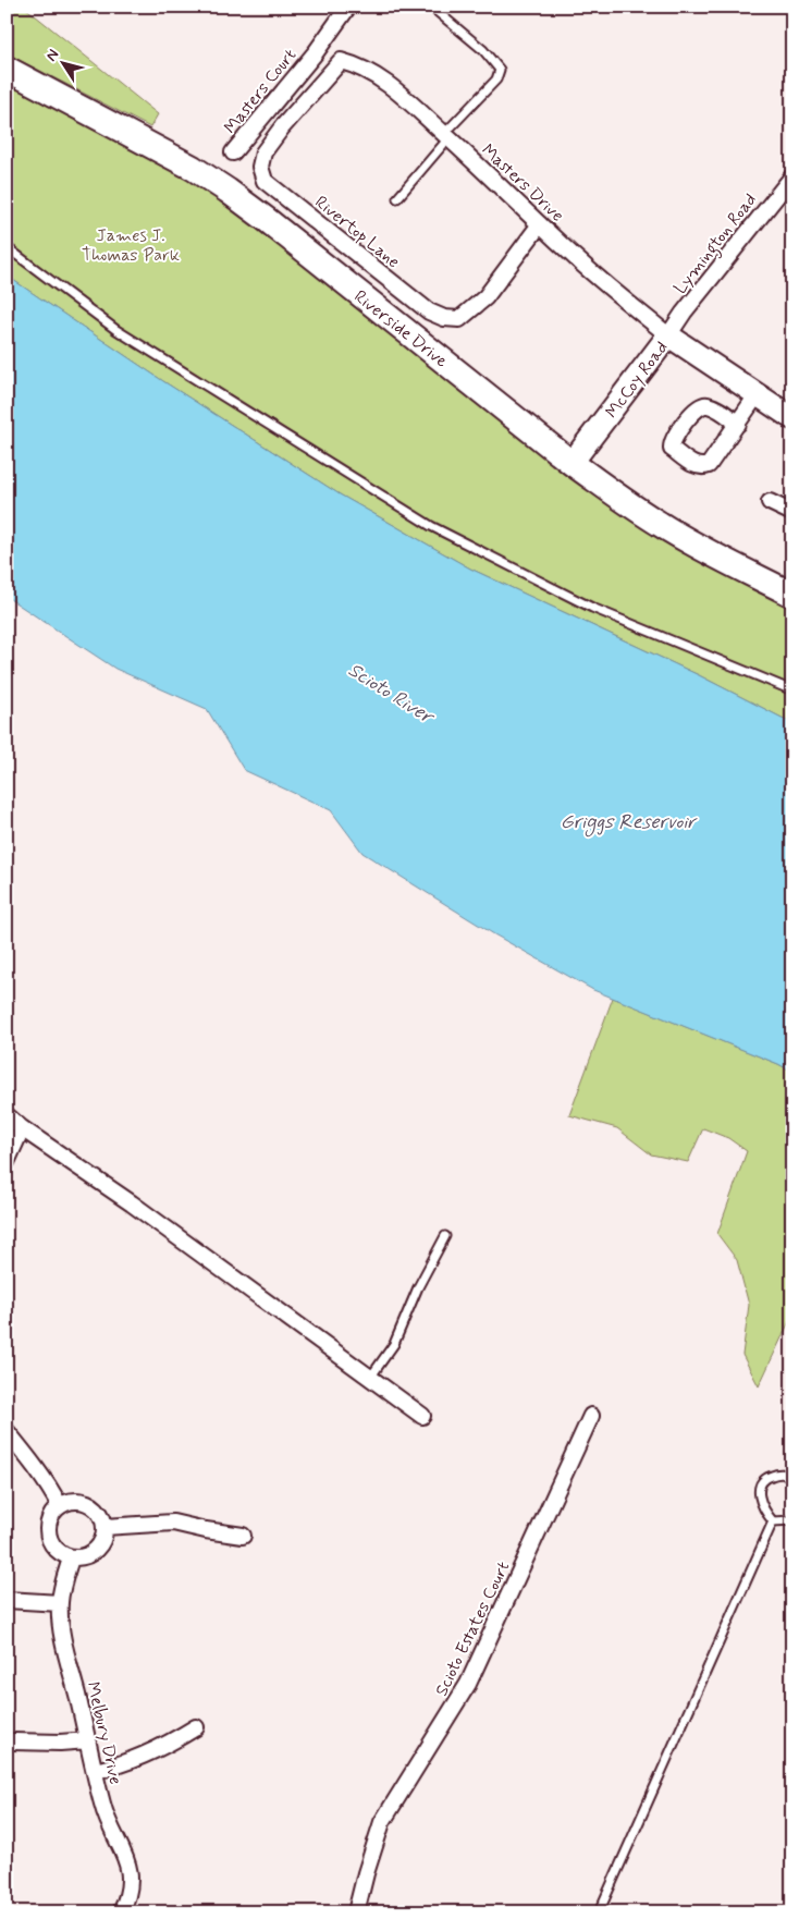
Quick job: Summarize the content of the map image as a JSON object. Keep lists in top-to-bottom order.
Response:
{
  "streets": {
    "main road": ["Riverside Drive", "McCoy Road"],
    "street": [
      "Masters Court",
      "Masters Drive",
      "Rivertop Lane",
      "Lymington Road",
      "Scioto Estates Court",
      "Melbury Drive"
    ]
  },
  "crossings": [
    ["Masters Court", "Masters Drive"],
    ["Masters Court", "Rivertop Lane"],
    ["Masters Drive", "Rivertop Lane"],
    ["Masters Drive", "Lymington Road"],
    ["Masters Drive", "McCoy Road"],
    ["Lymington Road", "McCoy Road"],
    ["Riverside Drive", "McCoy Road"]
  ],
  "water": ["Scioto River", "Griggs Reservoir"],
  "parks": ["James J. Thomas Park"],
  "north": "top left"
}
